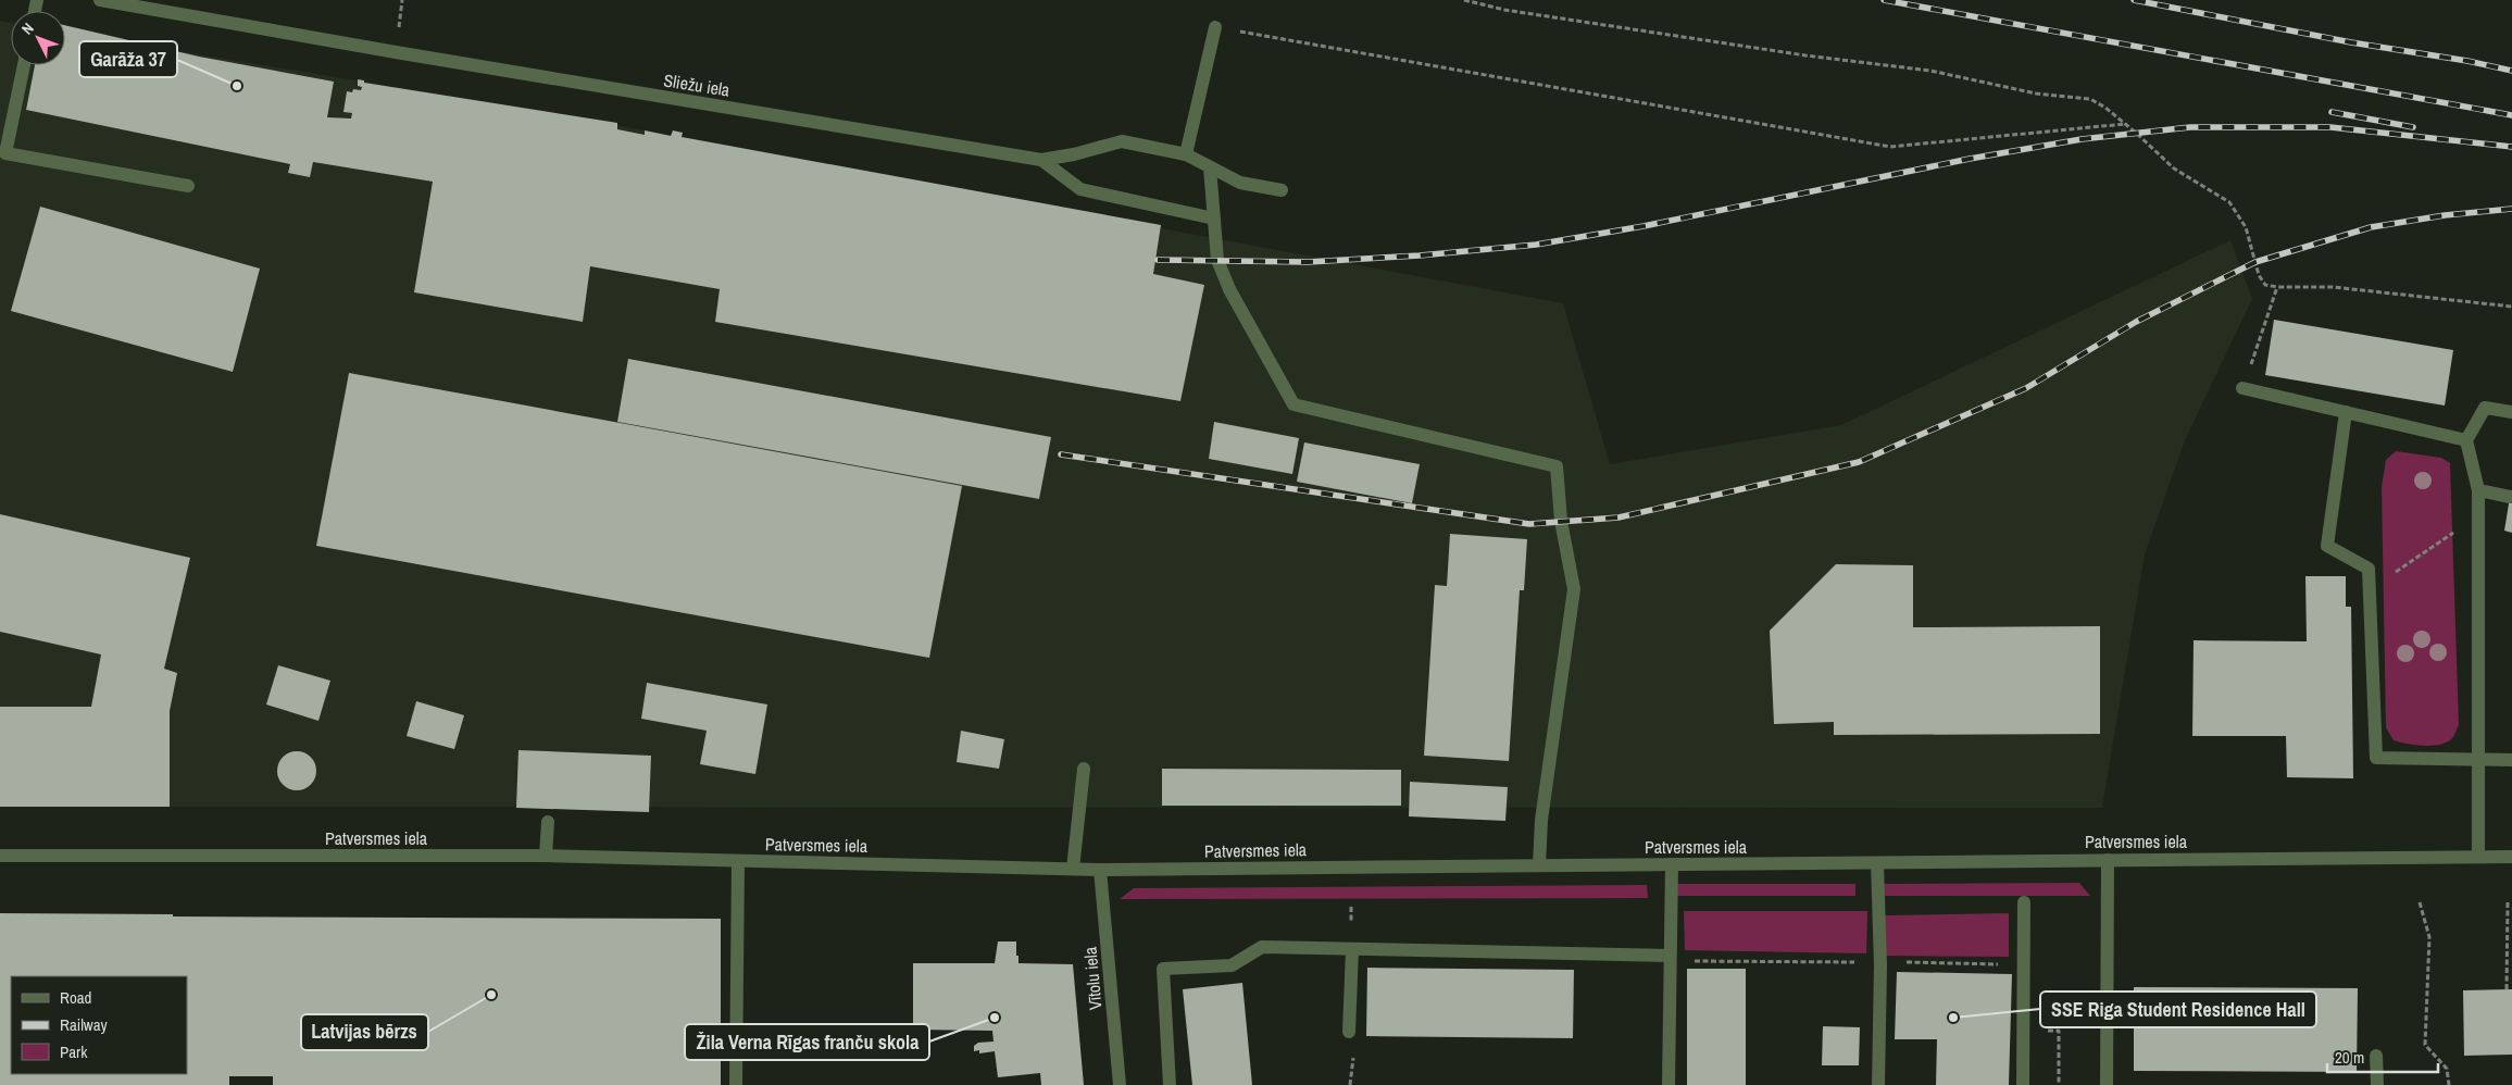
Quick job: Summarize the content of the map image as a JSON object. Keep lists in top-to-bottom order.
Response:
{
  "streets": {
    "street": ["Sliežu iela", "Patversmes iela", "Vītolu iela"]
  },
  "crossings": [
    ["Patversmes iela", "Vītolu iela"]
  ],
  "places": [
    "Garāža 37",
    "Latvijas bērzs",
    "Žila Verna Rīgas franču skola",
    "SSE Riga Student Residence Hall"
  ],
  "legend": ["Road", "Railway", "Park"],
  "scale_bar": "20 m",
  "north": "top left"
}
